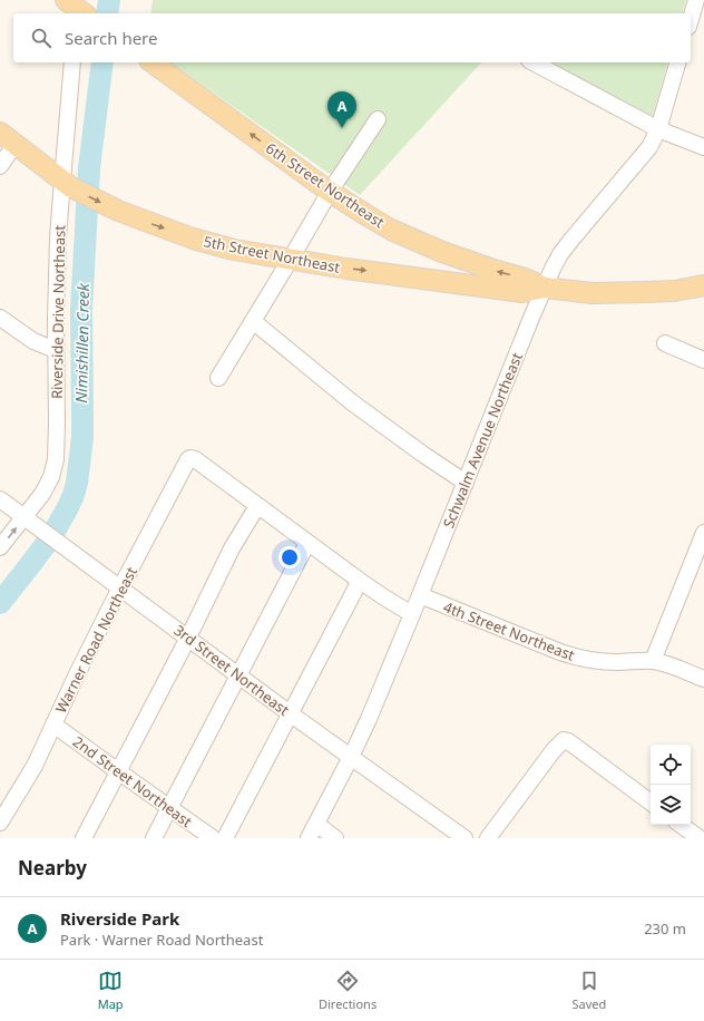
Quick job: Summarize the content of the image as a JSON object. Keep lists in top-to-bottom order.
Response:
{
  "streets": {
    "main road": ["6th Street Northeast", "5th Street Northeast"],
    "street": [
      "Riverside Drive Northeast",
      "Schwalm Avenue Northeast",
      "4th Street Northeast",
      "Warner Road Northeast",
      "3rd Street Northeast",
      "2nd Street Northeast"
    ]
  },
  "crossings": [
    ["6th Street Northeast", "5th Street Northeast"],
    ["6th Street Northeast", "Schwalm Avenue Northeast"],
    ["5th Street Northeast", "Riverside Drive Northeast"],
    ["5th Street Northeast", "Schwalm Avenue Northeast"],
    ["Riverside Drive Northeast", "3rd Street Northeast"],
    ["Schwalm Avenue Northeast", "4th Street Northeast"],
    ["Schwalm Avenue Northeast", "3rd Street Northeast"],
    ["Warner Road Northeast", "3rd Street Northeast"],
    ["Warner Road Northeast", "2nd Street Northeast"]
  ],
  "one_way": ["6th Street Northeast", "5th Street Northeast"],
  "water": ["Nimishillen Creek"],
  "page": {
    "search": "Search here",
    "pins": "A",
    "heading": "Nearby",
    "list": [
      {
        "mark": "A",
        "name": "Riverside Park",
        "note": "Park · Warner Road Northeast",
        "value": "230 m"
      }
    ],
    "nav": ["Map", "Directions", "Saved"]
  }
}
